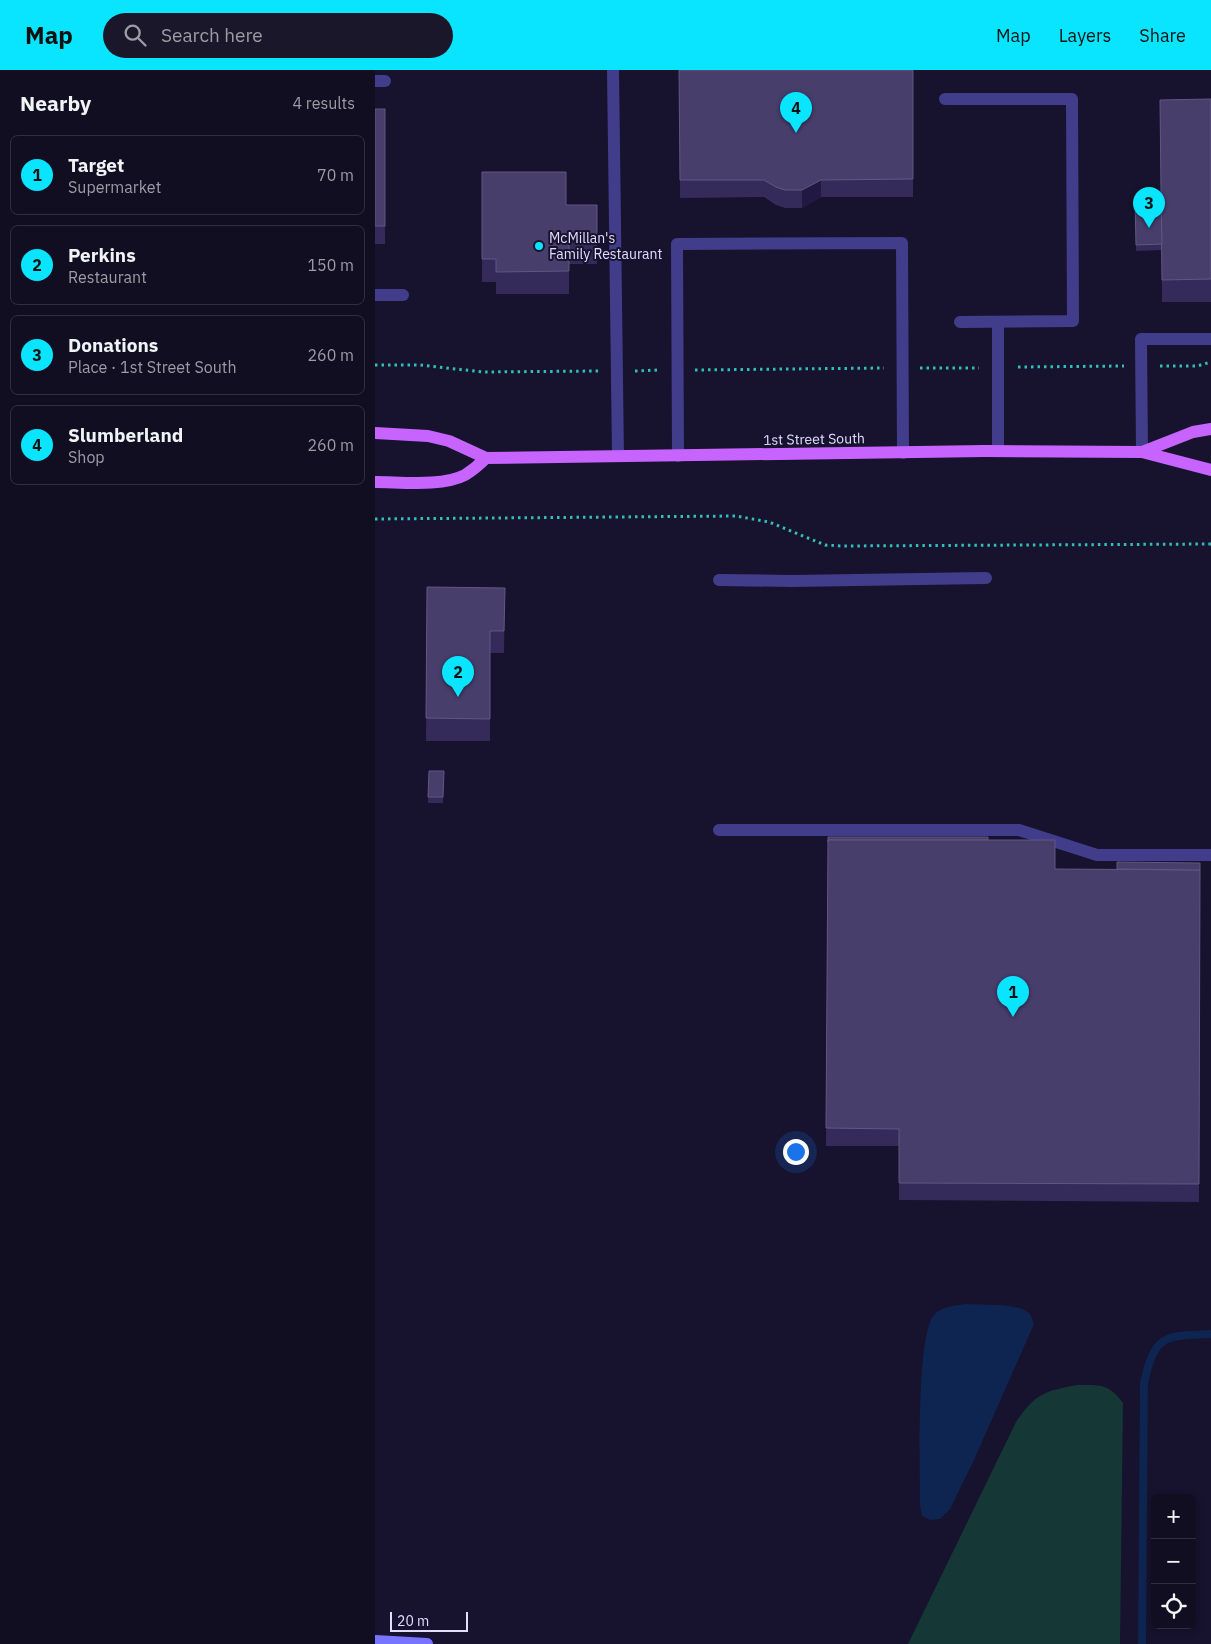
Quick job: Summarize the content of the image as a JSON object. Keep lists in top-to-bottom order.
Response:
{
  "streets": {
    "main road": ["1st Street South"]
  },
  "places": ["McMillan's Family Restaurant"],
  "scale_bar": "20 m",
  "page": {
    "header": "Map",
    "search": "Search here",
    "nav": ["Map", "Layers", "Share"],
    "heading": ["Nearby", "4 results"],
    "pins": [
      "4",
      "3",
      "2",
      "1"
    ],
    "list": [
      {
        "mark": "1",
        "name": "Target",
        "note": "Supermarket",
        "value": "70 m"
      },
      {
        "mark": "2",
        "name": "Perkins",
        "note": "Restaurant",
        "value": "150 m"
      },
      {
        "mark": "3",
        "name": "Donations",
        "note": "Place · 1st Street South",
        "value": "260 m"
      },
      {
        "mark": "4",
        "name": "Slumberland",
        "note": "Shop",
        "value": "260 m"
      }
    ],
    "map_buttons": ["+", "−"],
    "scale": "20 m"
  }
}
